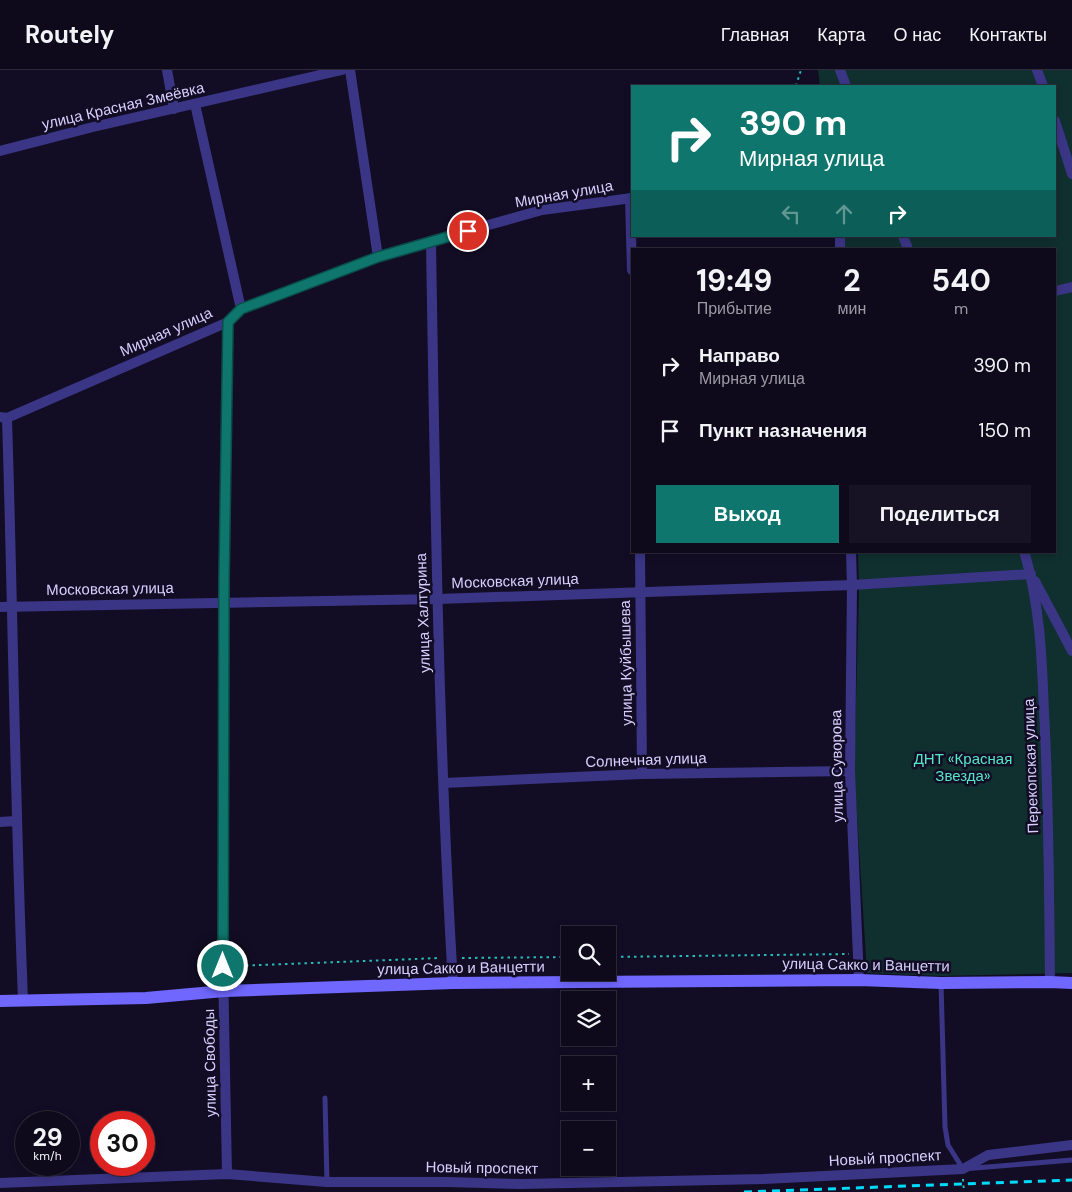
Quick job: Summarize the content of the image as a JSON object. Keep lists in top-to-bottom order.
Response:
{
  "streets": {
    "main road": ["улица Сакко и Ванцетти"],
    "street": [
      "улица Красная Змеёвка",
      "Мирная улица",
      "Московская улица",
      "улица Халтурина",
      "улица Куйбышева",
      "Солнечная улица",
      "улица Суворова",
      "Перекопская улица",
      "улица Свободы",
      "Новый проспект"
    ]
  },
  "crossings": [
    ["Мирная улица", "улица Халтурина"],
    ["Мирная улица", "улица Свободы"],
    ["Московская улица", "улица Халтурина"],
    ["Московская улица", "улица Куйбышева"],
    ["Московская улица", "улица Суворова"],
    ["Московская улица", "Перекопская улица"],
    ["Московская улица", "улица Свободы"],
    ["улица Халтурина", "Солнечная улица"],
    ["улица Халтурина", "улица Сакко и Ванцетти"],
    ["улица Куйбышева", "Солнечная улица"],
    ["Солнечная улица", "улица Суворова"],
    ["улица Суворова", "улица Сакко и Ванцетти"],
    ["Перекопская улица", "улица Сакко и Ванцетти"],
    ["улица Сакко и Ванцетти", "улица Свободы"],
    ["улица Свободы", "Новый проспект"]
  ],
  "parks": ["ДНТ «Красная Звезда»"],
  "page": {
    "header": "Routely",
    "nav": [
      "Главная",
      "Карта",
      "О нас",
      "Контакты"
    ],
    "turn": ["390 m", "Мирная улица"],
    "eta": [
      "19:49",
      "Прибытие",
      "2",
      "мин",
      "540",
      "m"
    ],
    "list": [
      {
        "name": "Направо",
        "note": "Мирная улица",
        "value": "390 m"
      },
      {
        "name": "Пункт назначения",
        "value": "150 m"
      }
    ],
    "buttons": ["Выход", "Поделиться"],
    "map_buttons": ["+", "−"],
    "speed": "29 km/h",
    "limit": "30"
  }
}
